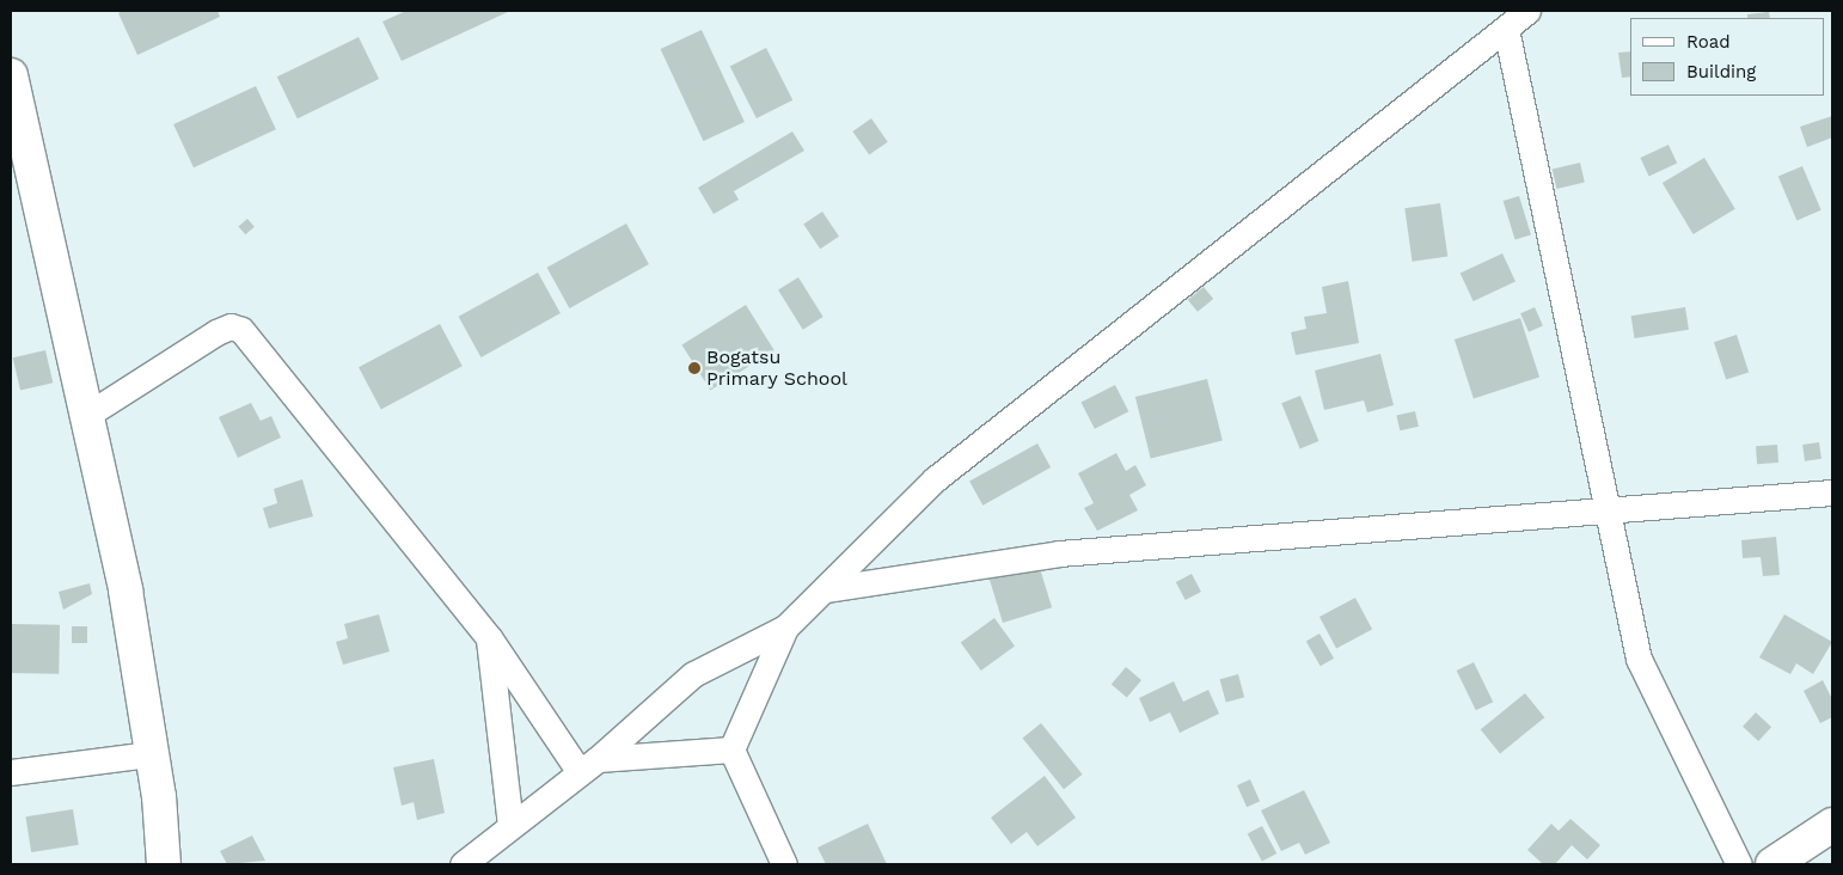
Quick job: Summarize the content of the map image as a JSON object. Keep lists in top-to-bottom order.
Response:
{
  "places": ["Bogatsu Primary School"],
  "legend": ["Road", "Building"]
}
